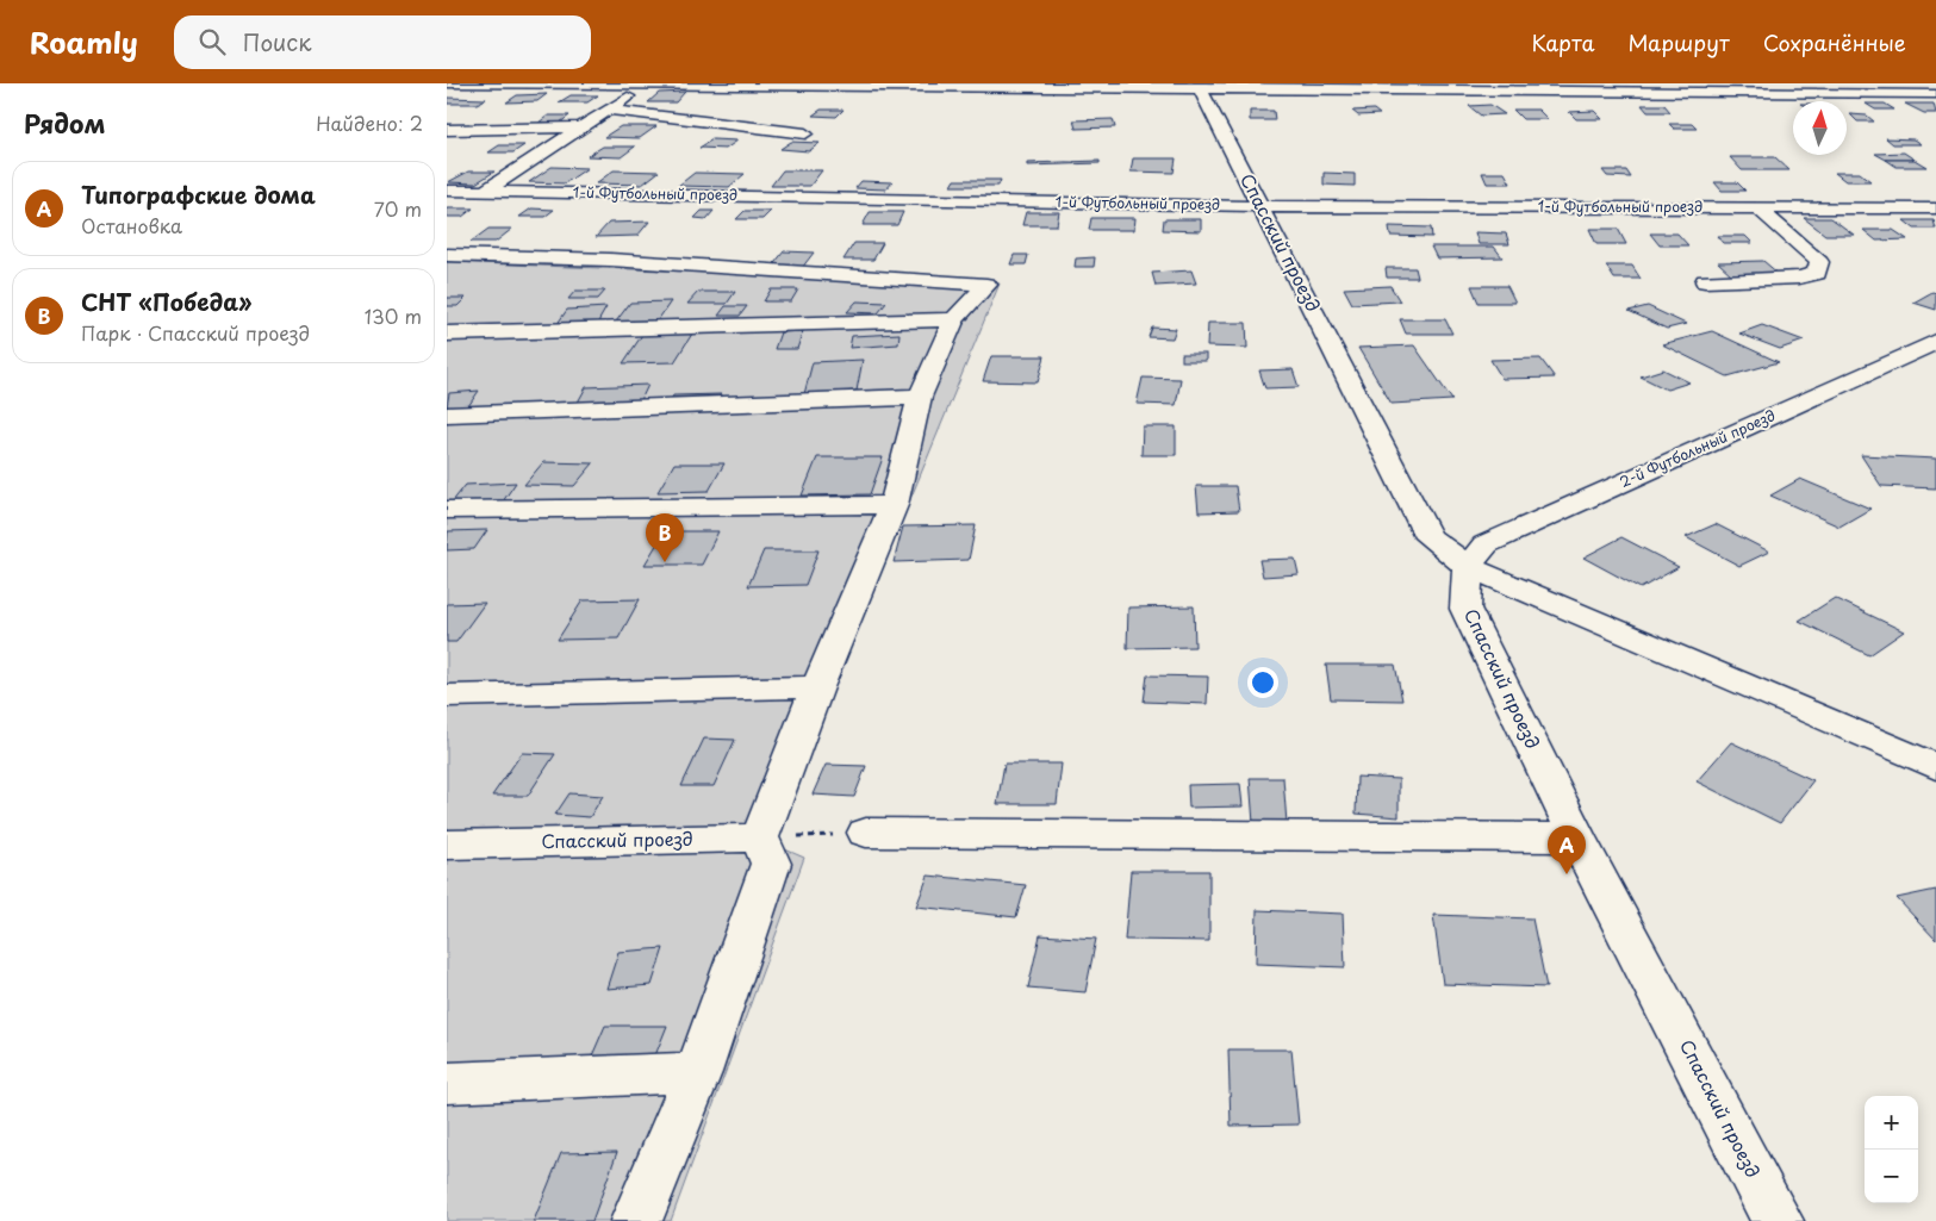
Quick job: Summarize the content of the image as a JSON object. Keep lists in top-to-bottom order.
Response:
{
  "streets": {
    "street": ["1-й Футбольный проезд", "Спасский проезд", "2-й Футбольный проезд"]
  },
  "crossings": [
    ["1-й Футбольный проезд", "Спасский проезд"],
    ["Спасский проезд", "2-й Футбольный проезд"]
  ],
  "north": "top",
  "page": {
    "header": "Roamly",
    "search": "Поиск",
    "nav": ["Карта", "Маршрут", "Сохранённые"],
    "heading": ["Рядом", "Найдено: 2"],
    "list": [
      {
        "mark": "A",
        "name": "Типографские дома",
        "note": "Остановка",
        "value": "70 m"
      },
      {
        "mark": "B",
        "name": "СНТ «Победа»",
        "note": "Парк · Спасский проезд",
        "value": "130 m"
      }
    ],
    "pins": ["B", "A"],
    "map_buttons": ["+", "−"]
  }
}
